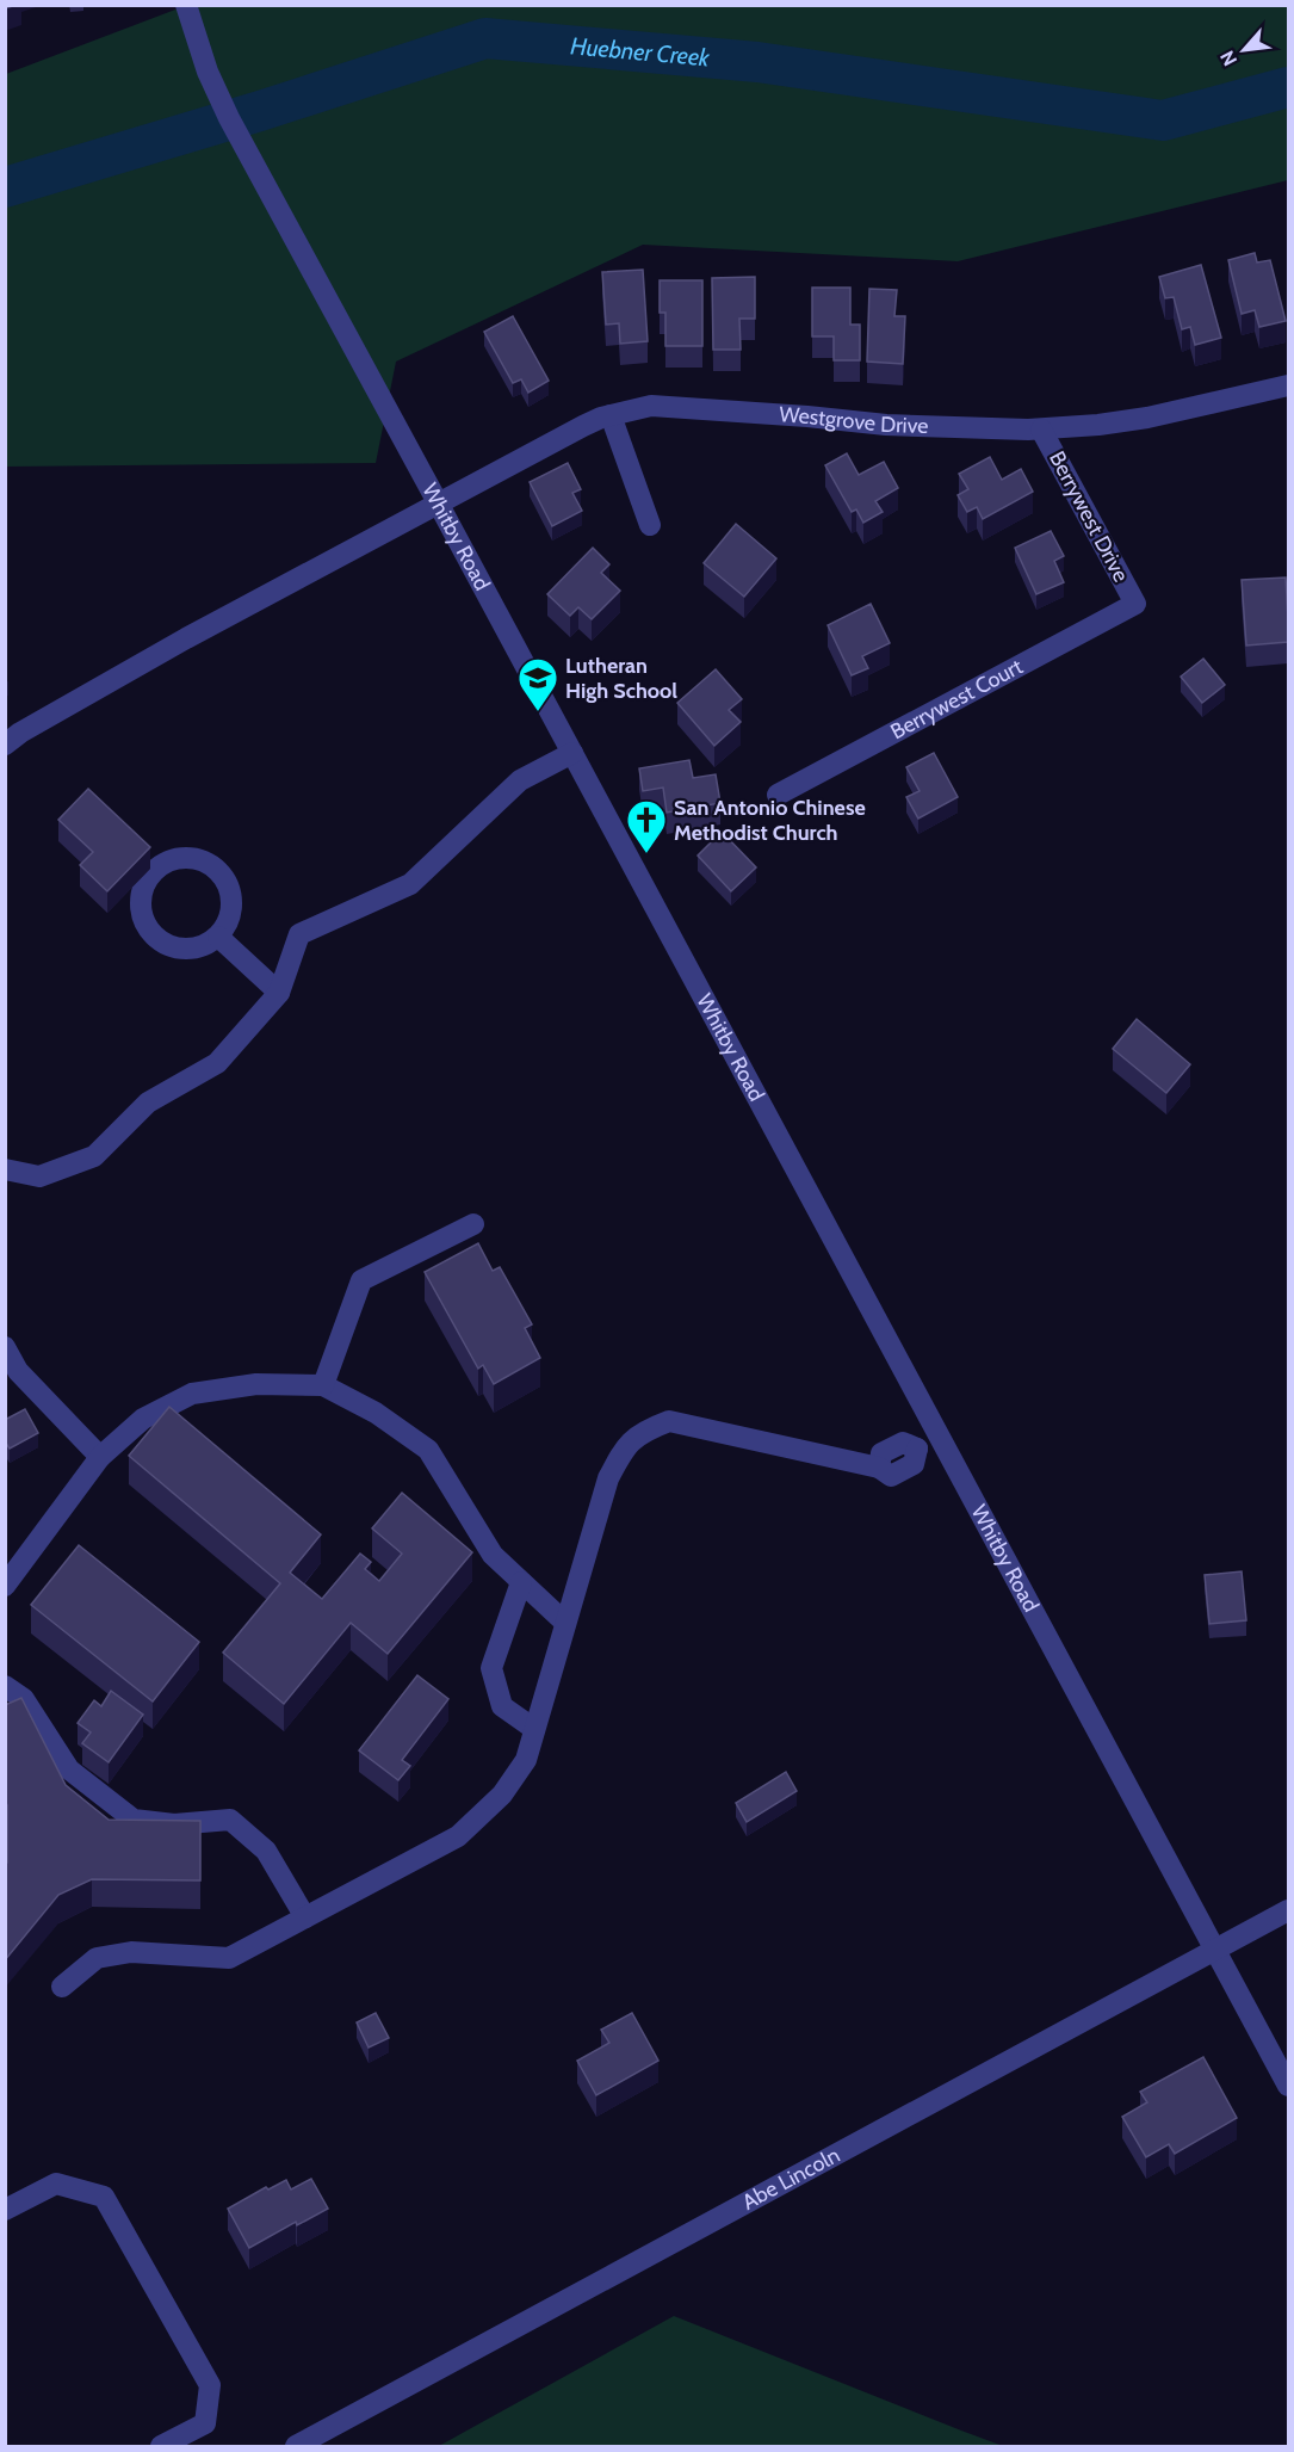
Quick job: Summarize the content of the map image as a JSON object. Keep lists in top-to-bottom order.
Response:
{
  "streets": {
    "street": [
      "Westgrove Drive",
      "Berrywest Drive",
      "Whitby Road",
      "Berrywest Court",
      "Abe Lincoln"
    ]
  },
  "crossings": [
    ["Westgrove Drive", "Berrywest Drive"],
    ["Westgrove Drive", "Whitby Road"],
    ["Berrywest Drive", "Berrywest Court"],
    ["Whitby Road", "Abe Lincoln"]
  ],
  "water": ["Huebner Creek"],
  "places": {
    "school or university": ["Lutheran High School"],
    "church": ["San Antonio Chinese Methodist Church"]
  },
  "north": "bottom left"
}
